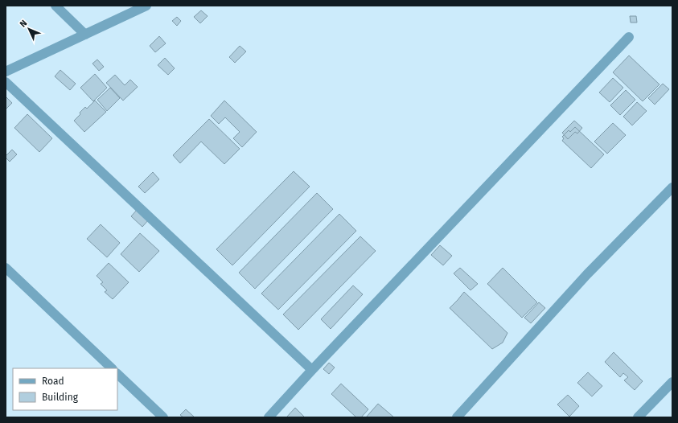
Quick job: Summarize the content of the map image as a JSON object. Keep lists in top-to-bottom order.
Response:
{
  "legend": ["Road", "Building"],
  "north": "top left"
}
